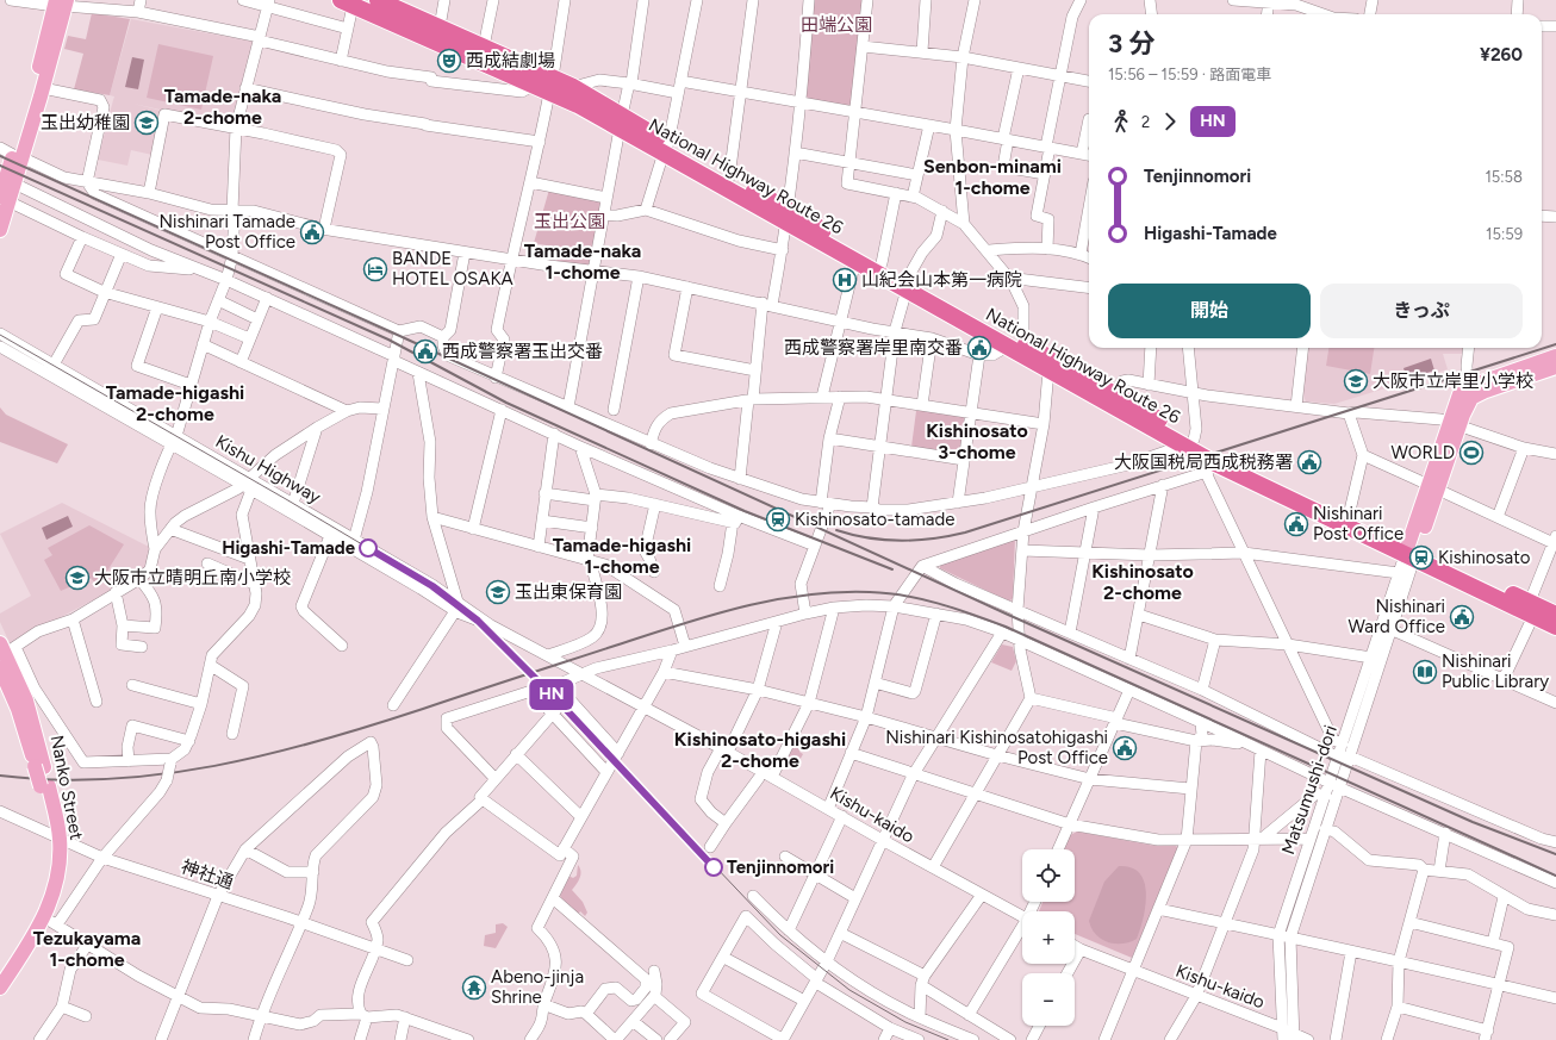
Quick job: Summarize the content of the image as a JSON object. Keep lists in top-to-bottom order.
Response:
{
  "streets": {
    "highway": ["National Highway Route 26"],
    "main road": ["Nanko Street"],
    "street": [
      "Kishu Highway",
      "Matsumushi-dori",
      "Kishu-kaido",
      "神社通"
    ]
  },
  "crossings": [
    ["National Highway Route 26", "Matsumushi-dori"],
    ["Kishu Highway", "Kishu-kaido"],
    ["Nanko Street", "神社通"],
    ["Matsumushi-dori", "Kishu-kaido"]
  ],
  "districts": [
    "Tamade-naka 2-chome",
    "Senbon-minami 1-chome",
    "Tamade-naka 1-chome",
    "Tamade-higashi 2-chome",
    "Kishinosato 3-chome",
    "Tamade-higashi 1-chome",
    "Kishinosato 2-chome",
    "Kishinosato-higashi 2-chome",
    "Tezukayama 1-chome"
  ],
  "parks": ["田端公園", "玉出公園"],
  "places": {
    "theatre": ["西成結劇場"],
    "school or university": [
      "玉出幼稚園",
      "大阪市立岸里小学校",
      "大阪市立晴明丘南小学校",
      "玉出東保育園"
    ],
    "public building": [
      "Nishinari Tamade Post Office",
      "西成警察署岸里南交番",
      "西成警察署玉出交番",
      "大阪国税局西成税務署",
      "Nishinari Post Office",
      "Nishinari Ward Office",
      "Nishinari Kishinosatohigashi Post Office"
    ],
    "hotel": ["BANDE HOTEL OSAKA"],
    "hospital": ["山紀会山本第一病院"],
    "sports": ["WORLD"],
    "station": ["Kishinosato-tamade", "Kishinosato"],
    "other": ["Higashi-Tamade", "Tenjinnomori"],
    "library": ["Nishinari Public Library"],
    "temple": ["Abeno-jinja Shrine"]
  },
  "lines": ["tram line HN"],
  "page": {
    "on_map": "HN",
    "heading": ["3 分", "15:56 – 15:59 · 路面電車", "¥260"],
    "legs": ["2", "HN"],
    "list": [
      {
        "name": "Tenjinnomori",
        "value": "15:58"
      },
      {
        "name": "Higashi-Tamade",
        "value": "15:59"
      }
    ],
    "buttons": ["開始", "きっぷ"],
    "map_buttons": ["+", "−"]
  }
}
